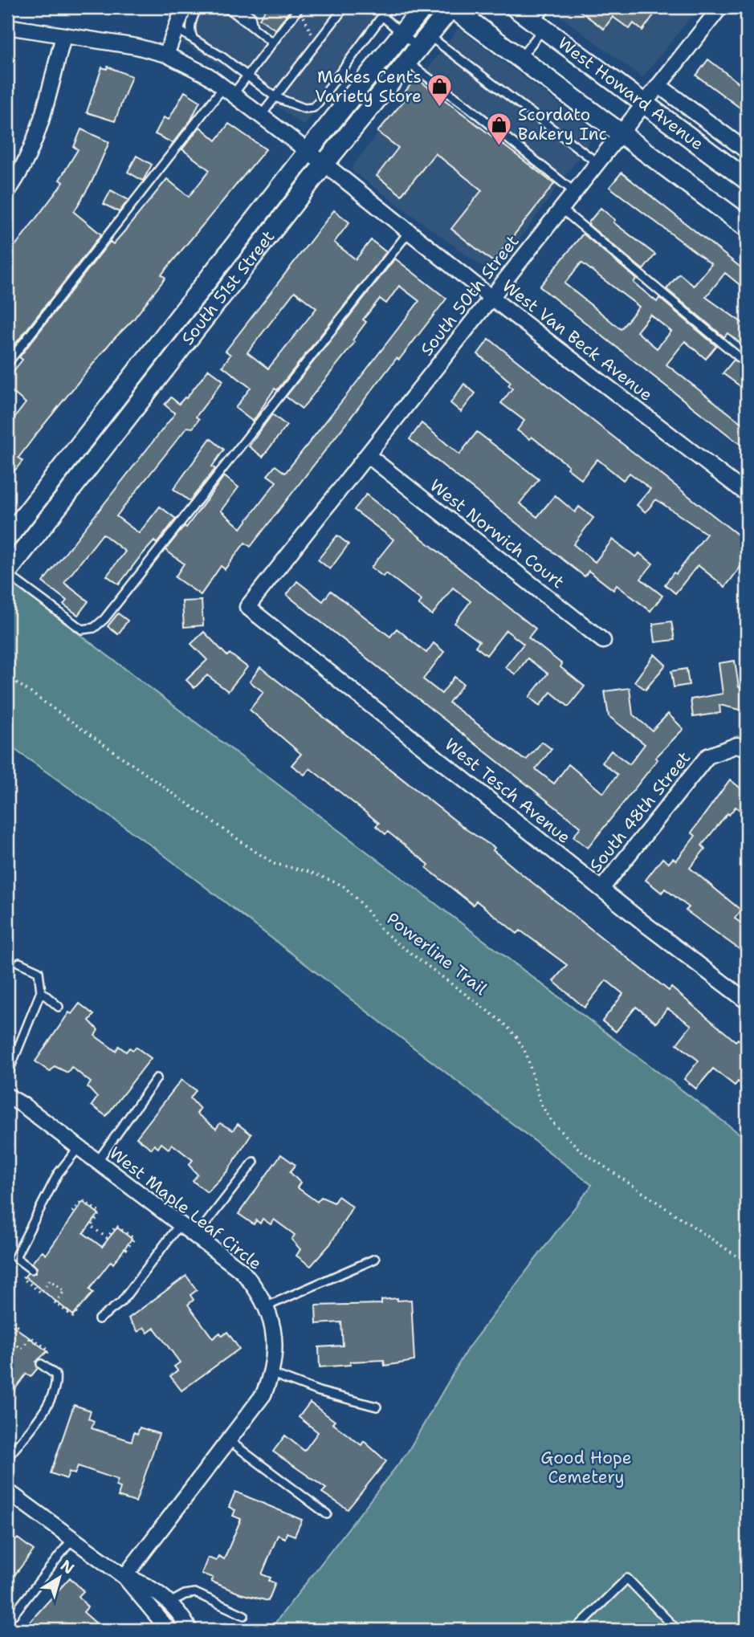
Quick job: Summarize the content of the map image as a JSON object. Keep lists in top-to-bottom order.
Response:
{
  "streets": {
    "street": [
      "West Howard Avenue",
      "South 51st Street",
      "South 50th Street",
      "West Van Beck Avenue",
      "West Norwich Court",
      "West Tesch Avenue",
      "South 48th Street",
      "West Maple Leaf Circle"
    ],
    "path": ["Powerline Trail"]
  },
  "crossings": [
    ["West Howard Avenue", "South 50th Street"],
    ["South 51st Street", "West Van Beck Avenue"],
    ["South 50th Street", "West Van Beck Avenue"],
    ["South 50th Street", "West Norwich Court"],
    ["South 50th Street", "West Tesch Avenue"],
    ["West Tesch Avenue", "South 48th Street"]
  ],
  "parks": ["Good Hope Cemetery"],
  "places": {
    "shop": ["Makes Cents Variety Store", "Scordato Bakery Inc"]
  },
  "north": "top right"
}
